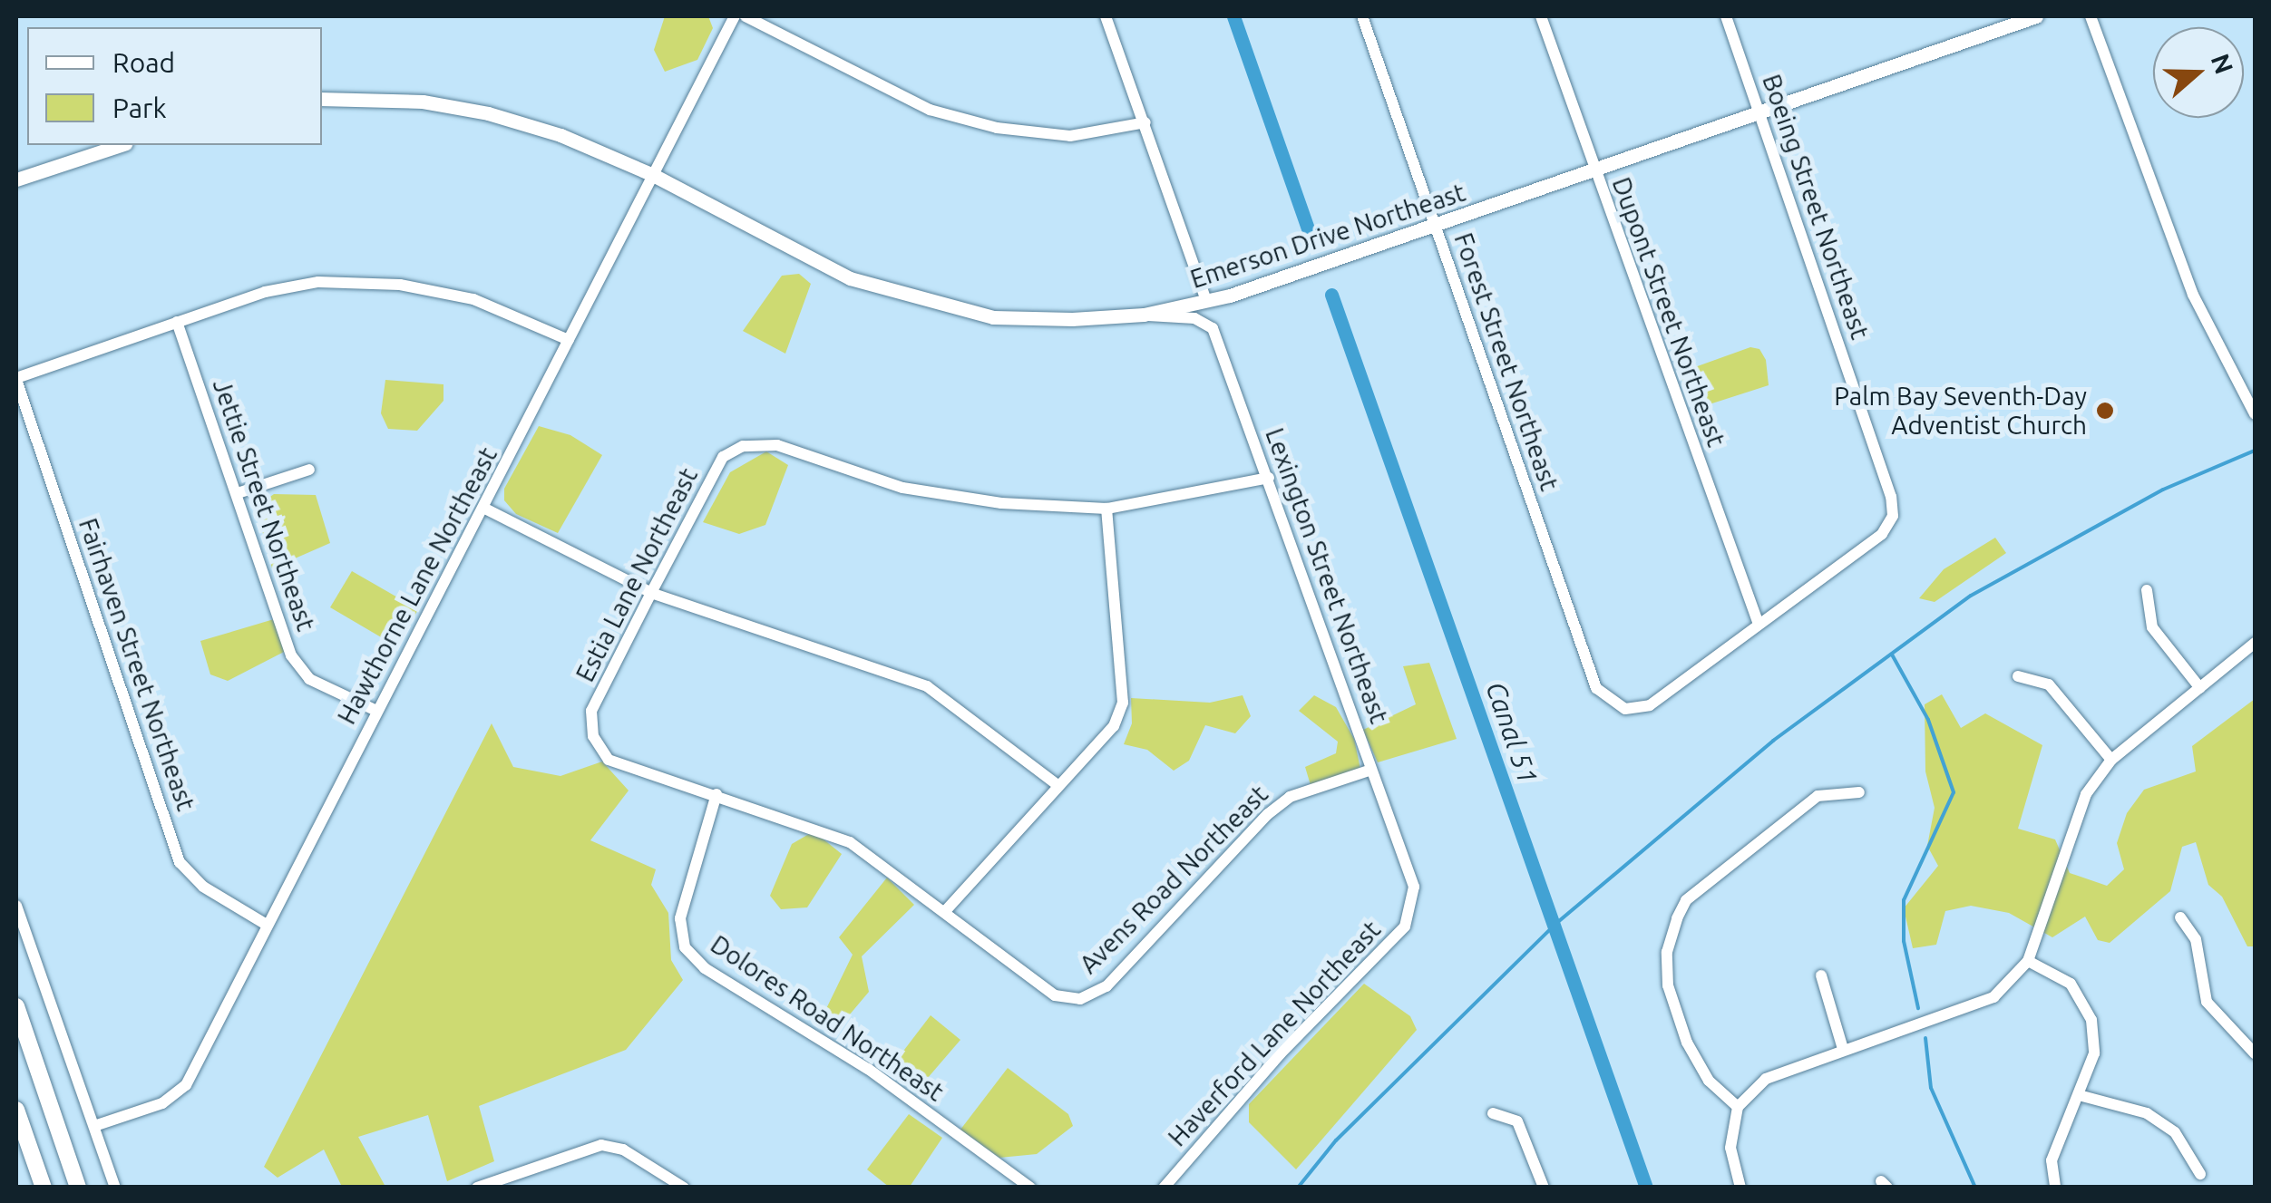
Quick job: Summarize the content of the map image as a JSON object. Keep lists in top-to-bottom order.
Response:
{
  "streets": {
    "street": [
      "Boeing Street Northeast",
      "Emerson Drive Northeast",
      "Dupont Street Northeast",
      "Forest Street Northeast",
      "Jettie Street Northeast",
      "Estia Lane Northeast",
      "Lexington Street Northeast",
      "Hawthorne Lane Northeast",
      "Fairhaven Street Northeast",
      "Avens Road Northeast",
      "Dolores Road Northeast",
      "Haverford Lane Northeast"
    ]
  },
  "crossings": [
    ["Boeing Street Northeast", "Emerson Drive Northeast"],
    ["Boeing Street Northeast", "Dupont Street Northeast"],
    ["Boeing Street Northeast", "Forest Street Northeast"],
    ["Emerson Drive Northeast", "Dupont Street Northeast"],
    ["Emerson Drive Northeast", "Forest Street Northeast"],
    ["Emerson Drive Northeast", "Lexington Street Northeast"],
    ["Emerson Drive Northeast", "Hawthorne Lane Northeast"],
    ["Dupont Street Northeast", "Forest Street Northeast"],
    ["Jettie Street Northeast", "Hawthorne Lane Northeast"],
    ["Estia Lane Northeast", "Avens Road Northeast"],
    ["Lexington Street Northeast", "Avens Road Northeast"],
    ["Lexington Street Northeast", "Haverford Lane Northeast"],
    ["Hawthorne Lane Northeast", "Fairhaven Street Northeast"],
    ["Avens Road Northeast", "Dolores Road Northeast"]
  ],
  "water": ["Canal 51"],
  "places": ["Palm Bay Seventh-Day Adventist Church"],
  "legend": ["Road", "Park"],
  "north": "right"
}
